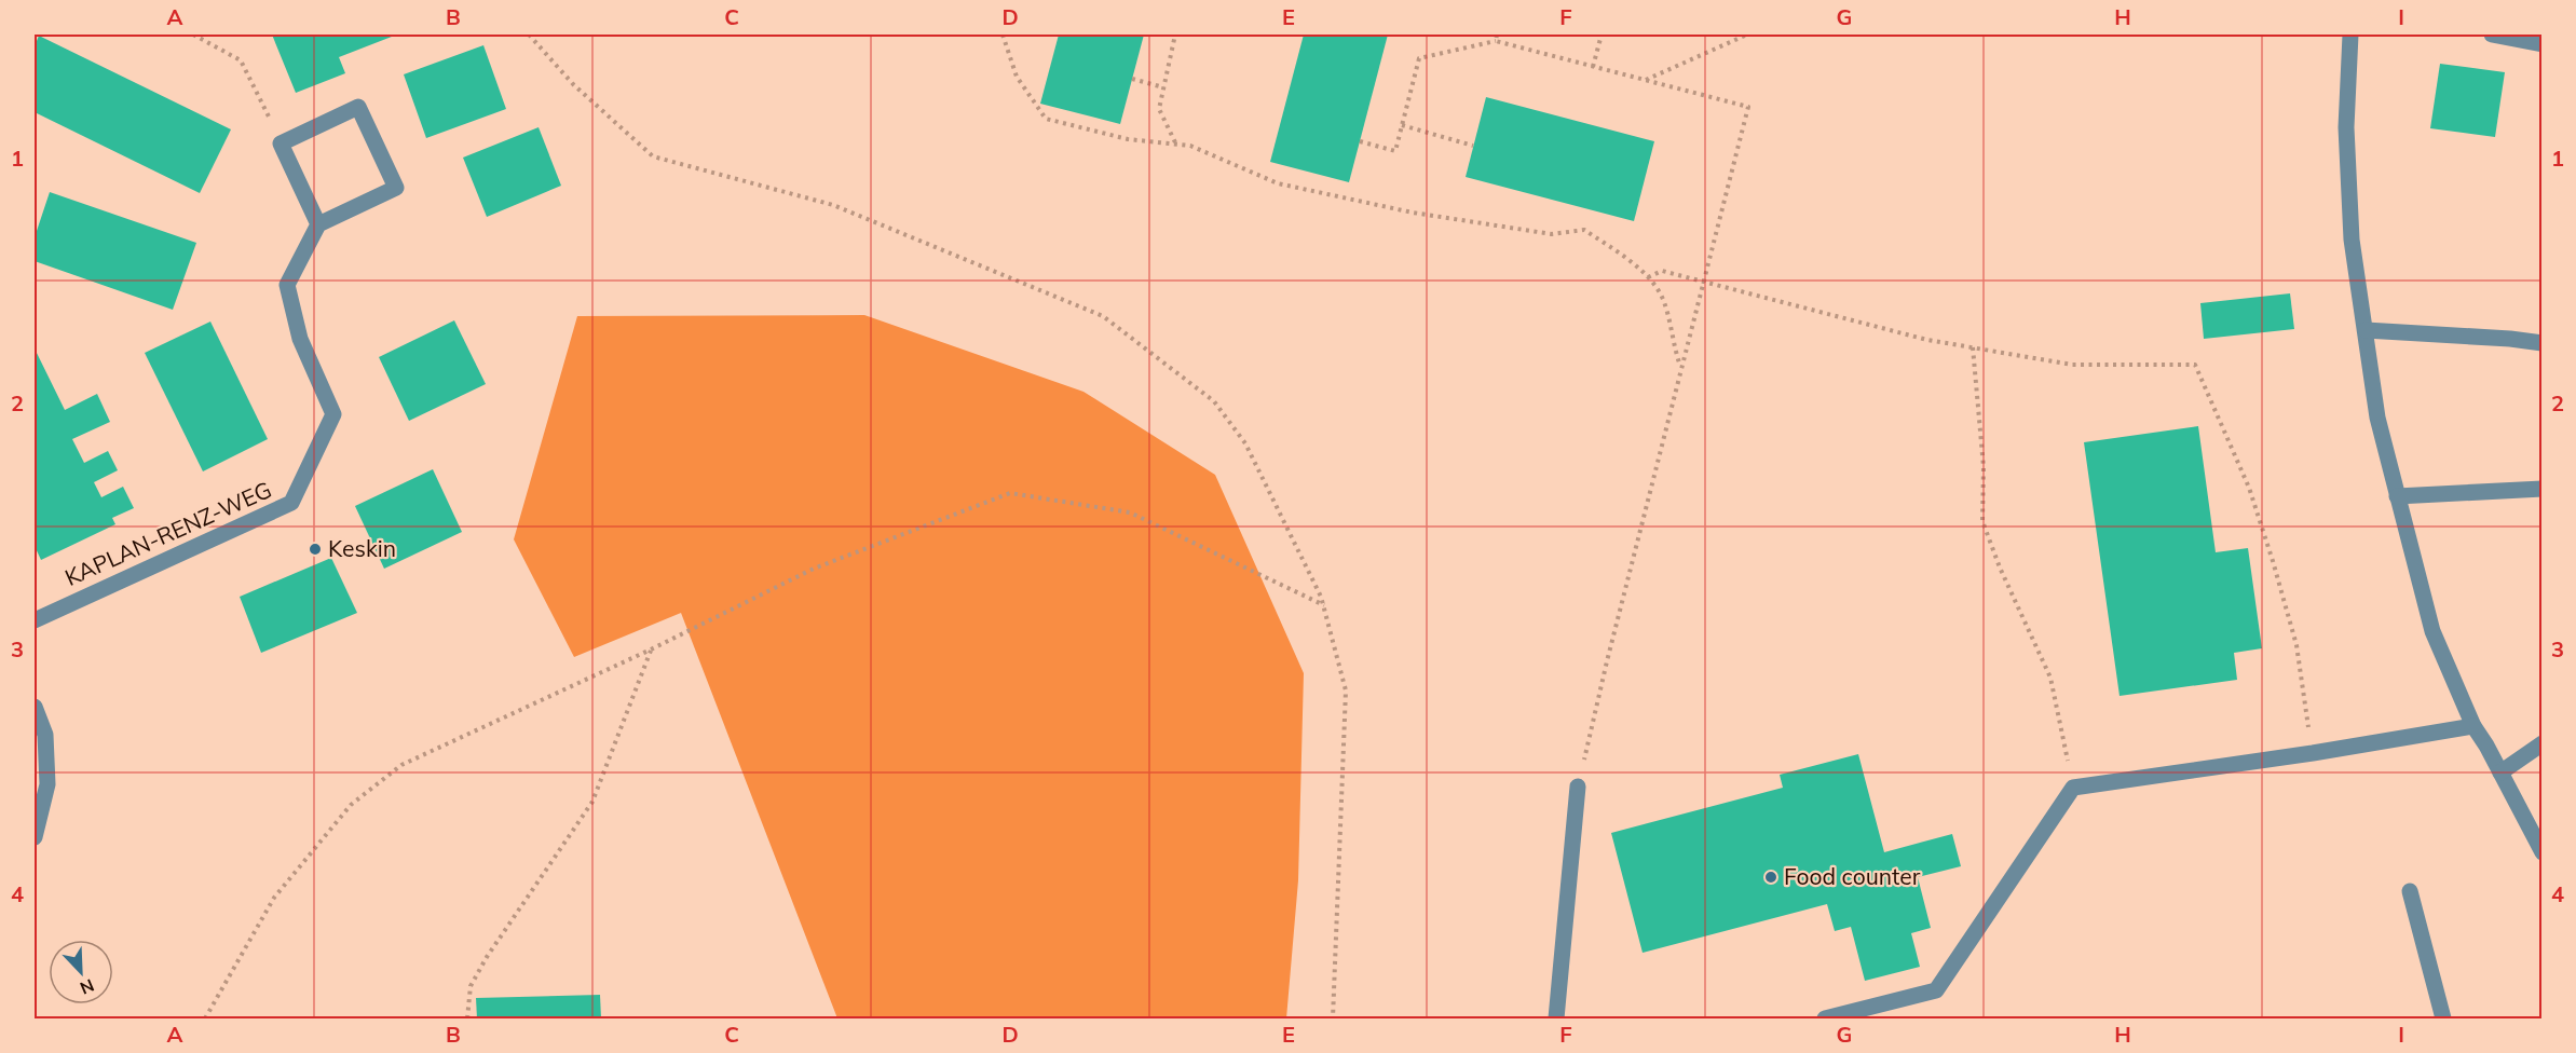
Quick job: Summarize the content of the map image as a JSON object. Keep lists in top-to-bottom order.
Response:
{
  "streets": {
    "street": ["KAPLAN-RENZ-WEG"]
  },
  "places": ["Keskin", "Food counter"],
  "north": "bottom right",
  "grid": {
    "columns": [
      "A",
      "B",
      "C",
      "D",
      "E",
      "F",
      "G",
      "H",
      "I"
    ],
    "rows": [
      "1",
      "2",
      "3",
      "4"
    ]
  }
}
